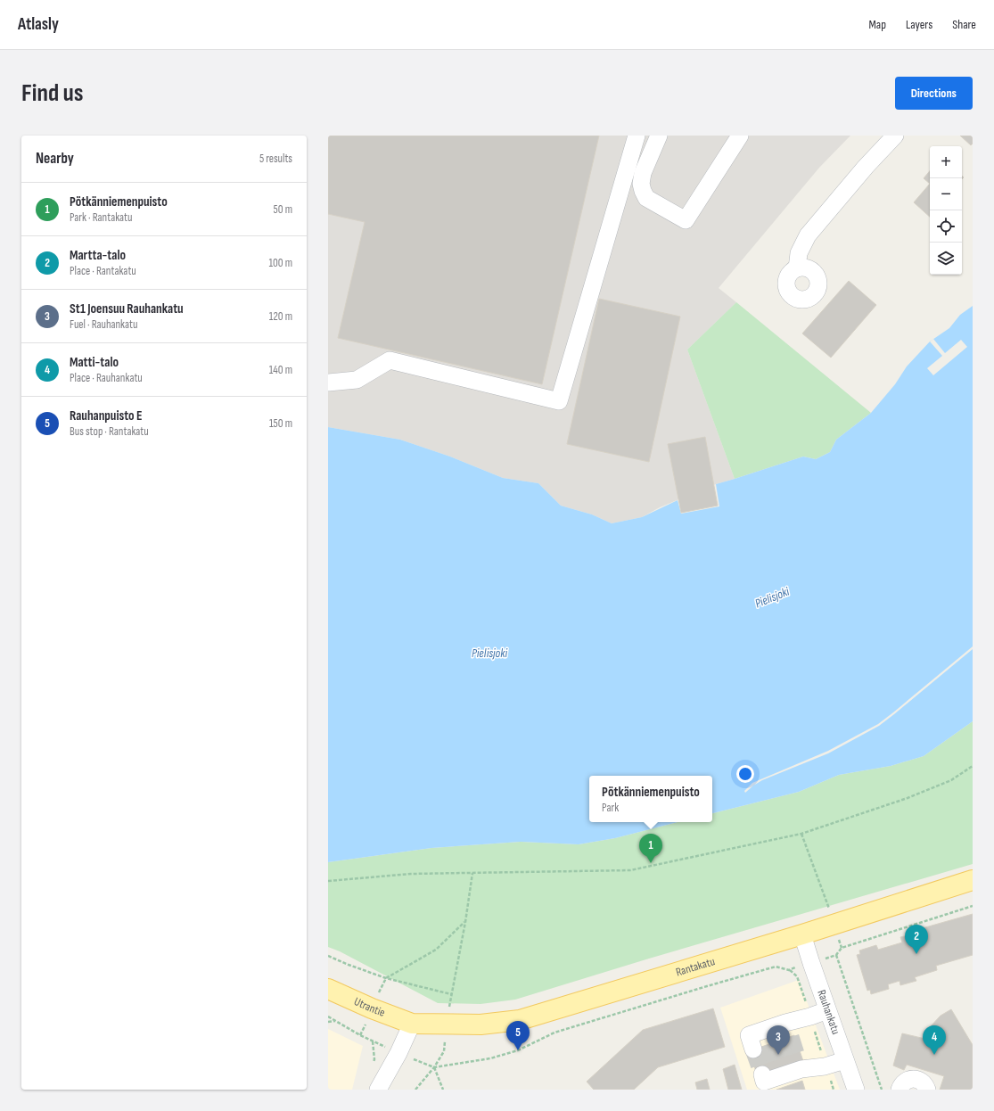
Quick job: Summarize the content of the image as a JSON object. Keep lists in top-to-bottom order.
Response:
{
  "streets": {
    "main road": ["Rantakatu", "Utrantie"],
    "street": ["Rauhankatu"]
  },
  "crossings": [
    ["Rantakatu", "Utrantie"],
    ["Rantakatu", "Rauhankatu"]
  ],
  "water": ["Pielisjoki"],
  "page": {
    "header": "Atlasly",
    "nav": ["Map", "Layers", "Share"],
    "buttons": "Directions",
    "title": "Find us",
    "heading": ["Nearby", "5 results"],
    "map_buttons": ["+", "−"],
    "list": [
      {
        "mark": "1",
        "name": "Pötkänniemenpuisto",
        "note": "Park · Rantakatu",
        "value": "50 m"
      },
      {
        "mark": "2",
        "name": "Martta-talo",
        "note": "Place · Rantakatu",
        "value": "100 m"
      },
      {
        "mark": "3",
        "name": "St1 Joensuu Rauhankatu",
        "note": "Fuel · Rauhankatu",
        "value": "120 m"
      },
      {
        "mark": "4",
        "name": "Matti-talo",
        "note": "Place · Rauhankatu",
        "value": "140 m"
      },
      {
        "mark": "5",
        "name": "Rauhanpuisto E",
        "note": "Bus stop · Rantakatu",
        "value": "150 m"
      }
    ],
    "popup": ["Pötkänniemenpuisto", "Park"],
    "pins": [
      "1",
      "2",
      "5",
      "3",
      "4"
    ]
  }
}
